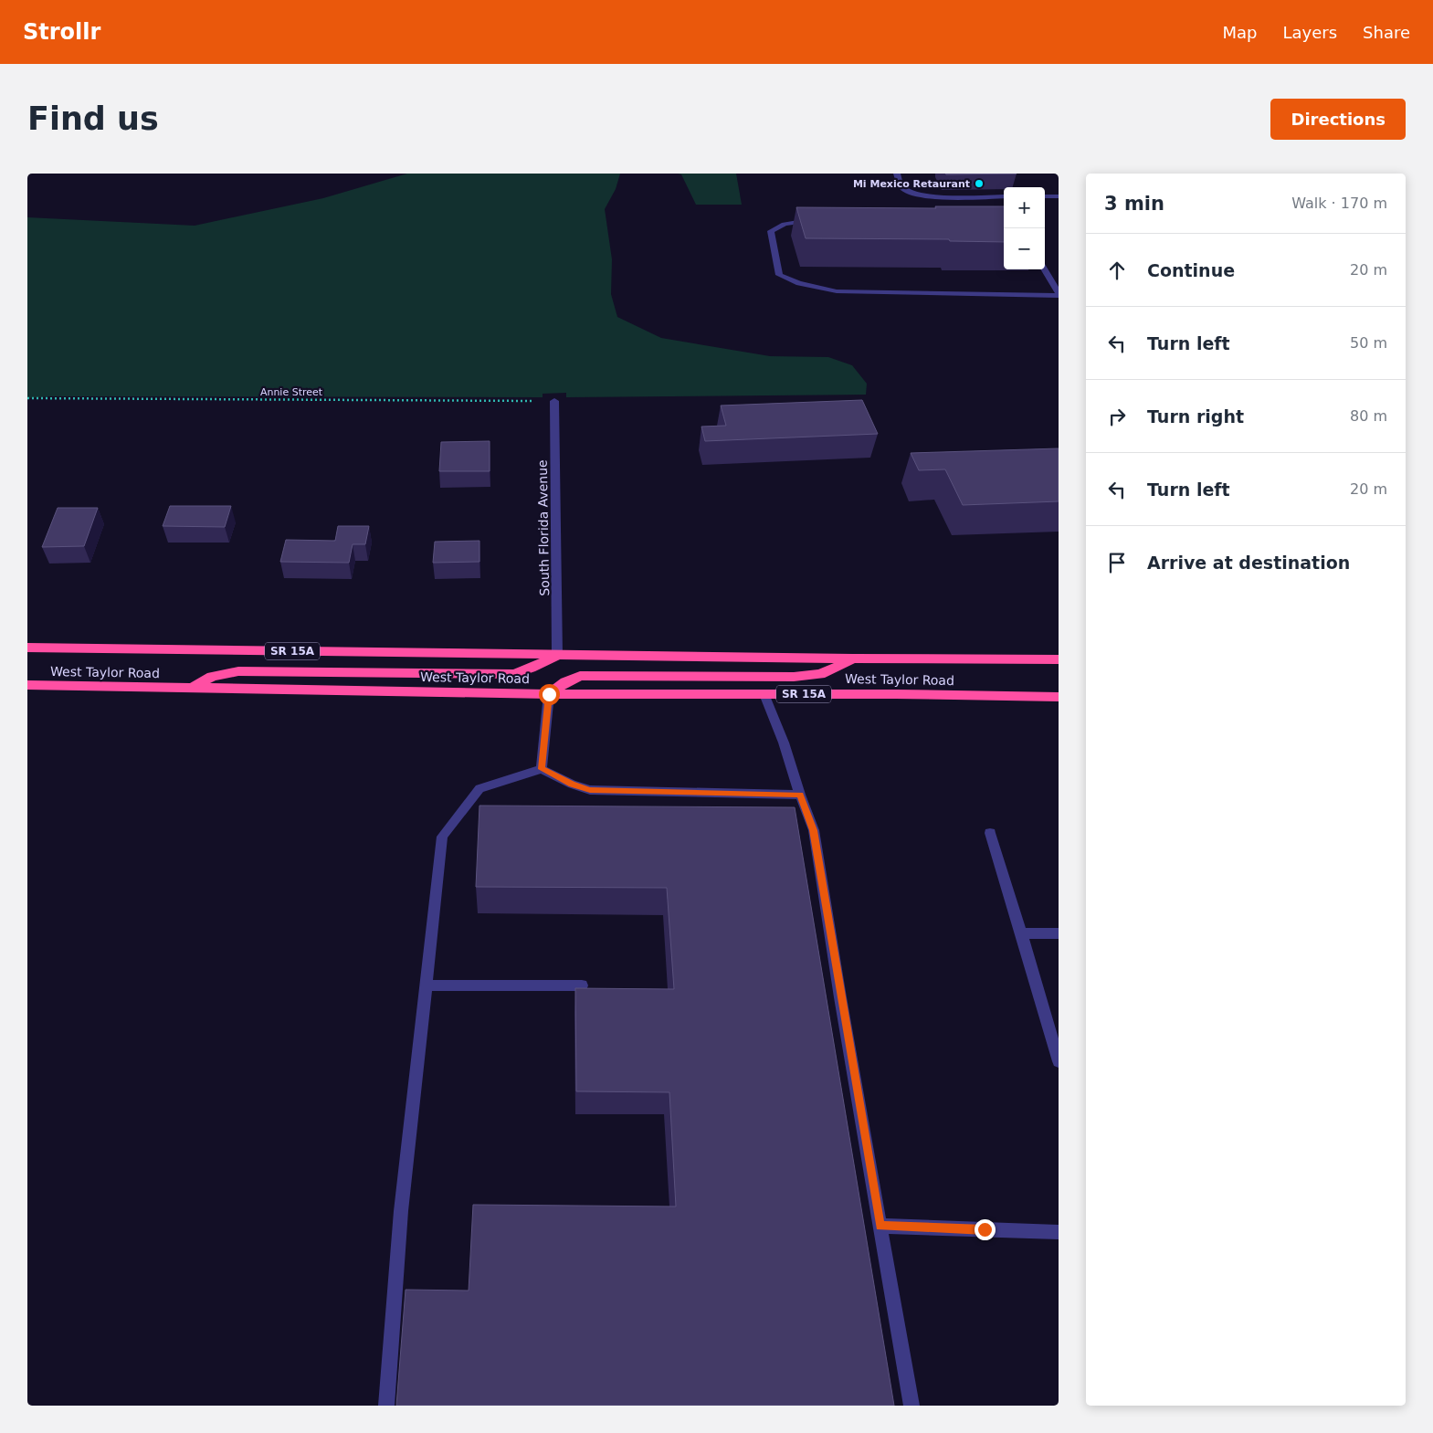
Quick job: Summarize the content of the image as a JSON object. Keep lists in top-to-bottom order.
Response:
{
  "streets": {
    "highway": ["SR 15A", "West Taylor Road"],
    "street": ["South Florida Avenue"],
    "path": ["Annie Street"]
  },
  "crossings": [
    ["Annie Street", "South Florida Avenue"],
    ["South Florida Avenue", "West Taylor Road"]
  ],
  "places": ["Mi Mexico Retaurant"],
  "page": {
    "header": "Strollr",
    "nav": ["Map", "Layers", "Share"],
    "buttons": "Directions",
    "title": "Find us",
    "heading": ["3 min", "Walk · 170 m"],
    "map_buttons": ["+", "−"],
    "list": [
      ["Continue", "20 m"],
      ["Turn left", "50 m"],
      ["Turn right", "80 m"],
      ["Turn left", "20 m"],
      "Arrive at destination"
    ]
  }
}
